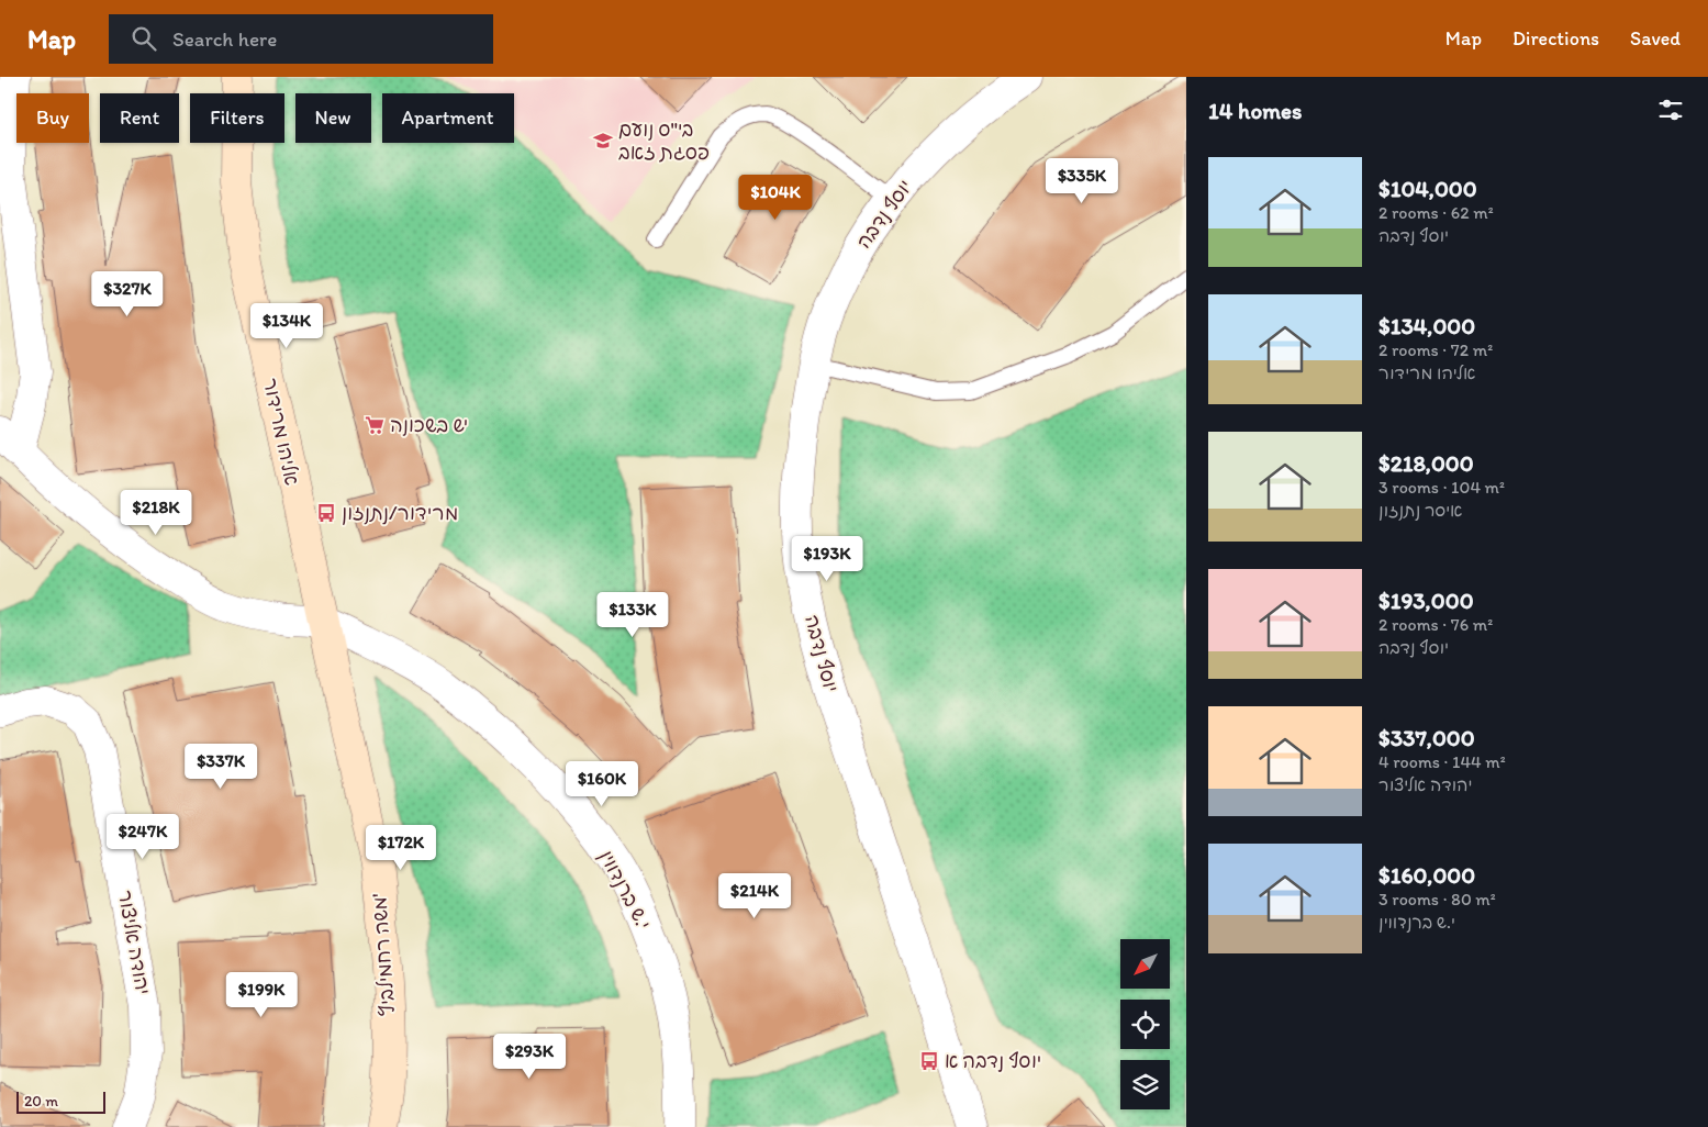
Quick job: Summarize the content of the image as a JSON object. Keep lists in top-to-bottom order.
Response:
{
  "streets": {
    "street": [
      "יוסף נדבה",
      "אליהו מרידור",
      "י.ש ברנדווין",
      "יהודה אליצור",
      "משה רחמילביץ'"
    ]
  },
  "crossings": [
    ["אליהו מרידור", "י.ש ברנדווין"],
    ["אליהו מרידור", "משה רחמילביץ'"],
    ["י.ש ברנדווין", "משה רחמילביץ'"]
  ],
  "places": {
    "school or university": ["בי\"ס נועם פסגת זאב"],
    "supermarket": ["יש בשכונה"],
    "bus stop": ["מרידור/נתנזון", "יוסף נדבה א"]
  },
  "scale_bar": "20 m",
  "north": "bottom left",
  "page": {
    "header": "Map",
    "search": "Search here",
    "nav": ["Map", "Directions", "Saved"],
    "heading": "14 homes",
    "chip": [
      "Buy",
      "Rent",
      "Filters",
      "New",
      "Apartment"
    ],
    "list": [
      {
        "name": "$104,000",
        "note": "2 rooms · 62 m² · יוסף נדבה"
      },
      {
        "name": "$134,000",
        "note": "2 rooms · 72 m² · אליהו מרידור"
      },
      {
        "name": "$218,000",
        "note": "3 rooms · 104 m² · איסר נתנזון"
      },
      {
        "name": "$193,000",
        "note": "2 rooms · 76 m² · יוסף נדבה"
      },
      {
        "name": "$337,000",
        "note": "4 rooms · 144 m² · יהודה אליצור"
      },
      {
        "name": "$160,000",
        "note": "3 rooms · 80 m² · י.ש ברנדווין"
      }
    ],
    "price": [
      "$335K",
      "$104K",
      "$327K",
      "$134K",
      "$218K",
      "$193K",
      "$133K",
      "$337K",
      "$160K",
      "$247K",
      "$172K",
      "$214K",
      "$199K",
      "$293K"
    ],
    "scale": "20 m"
  }
}
